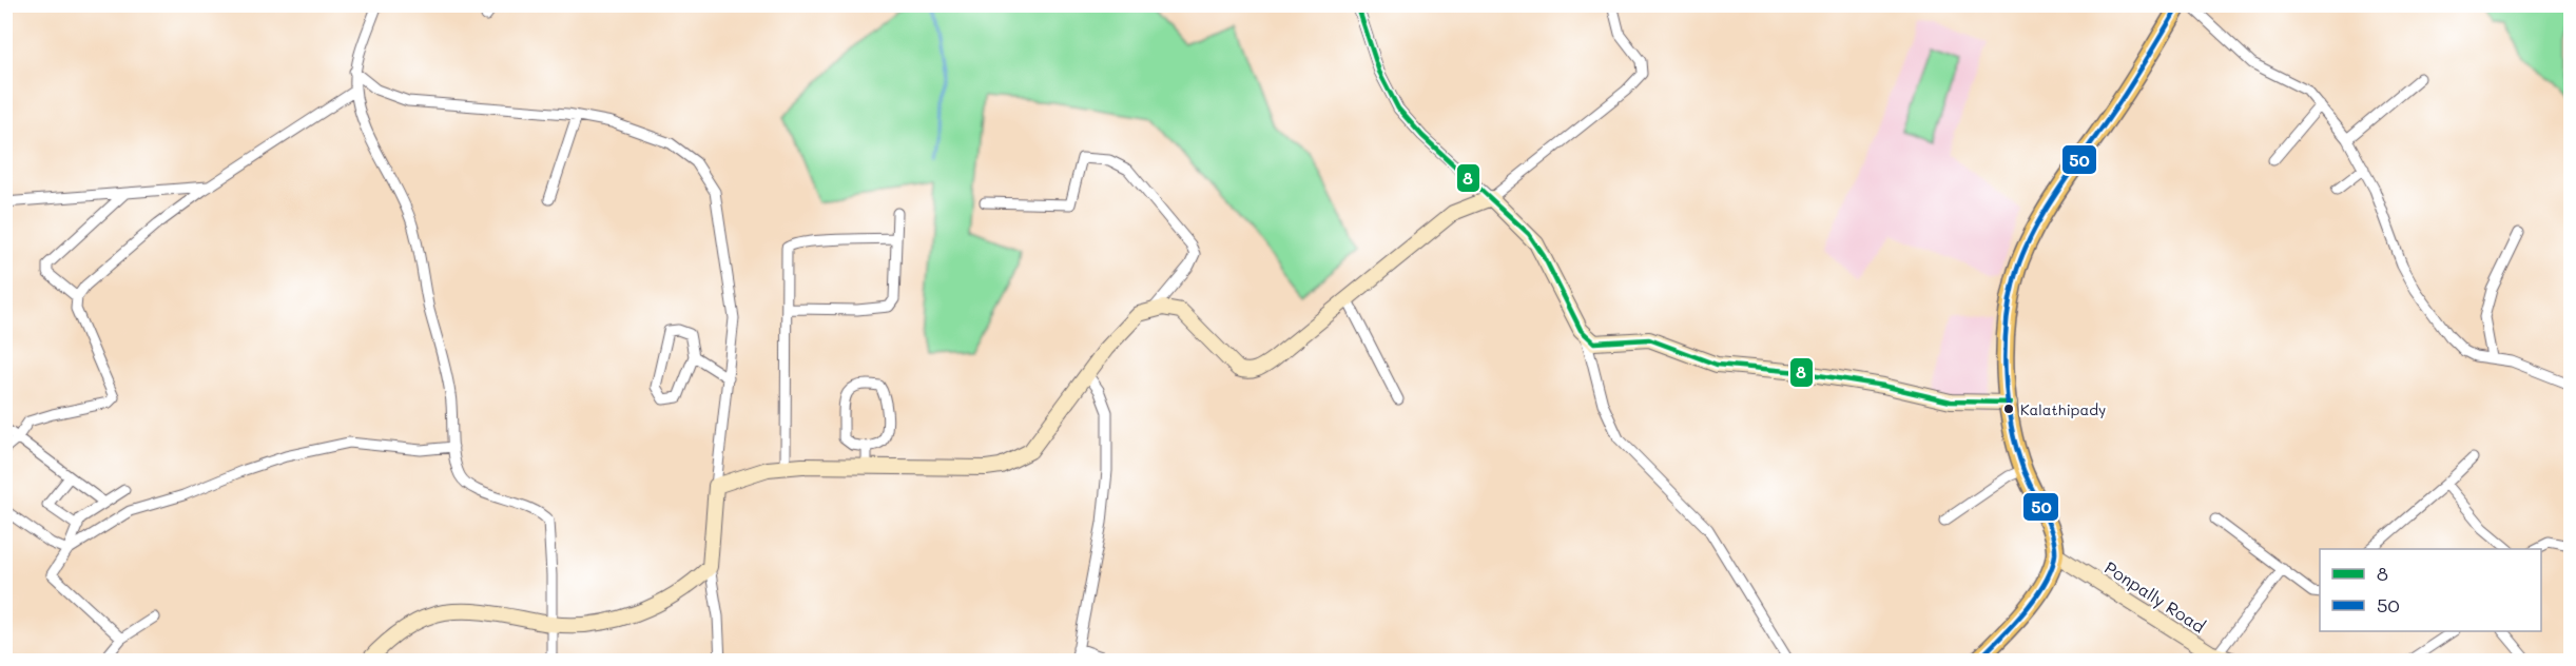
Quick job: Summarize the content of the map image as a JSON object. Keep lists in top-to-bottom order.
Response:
{
  "streets": {
    "main road": ["Ponpally Road"]
  },
  "places": ["Kalathipady"],
  "lines": ["transit line 8", "transit line 50"],
  "legend": ["8", "50"]
}
